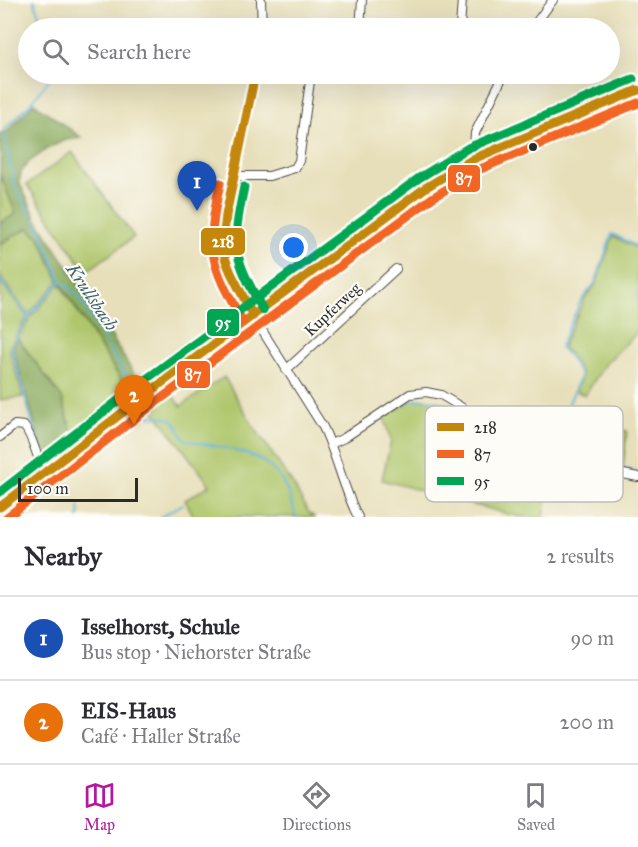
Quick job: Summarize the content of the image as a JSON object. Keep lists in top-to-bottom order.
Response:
{
  "streets": {
    "street": ["Kupferweg"]
  },
  "water": ["Krullsbach"],
  "lines": ["transit line 95", "transit line 218", "transit line 87"],
  "legend": ["218", "87", "95"],
  "scale_bar": "100 m",
  "page": {
    "search": "Search here",
    "pins": ["1", "2"],
    "scale": "100 m",
    "heading": ["Nearby", "2 results"],
    "list": [
      {
        "mark": "1",
        "name": "Isselhorst, Schule",
        "note": "Bus stop · Niehorster Straße",
        "value": "90 m"
      },
      {
        "mark": "2",
        "name": "EIS-Haus",
        "note": "Café · Haller Straße",
        "value": "200 m"
      }
    ],
    "nav": ["Map", "Directions", "Saved"]
  }
}
